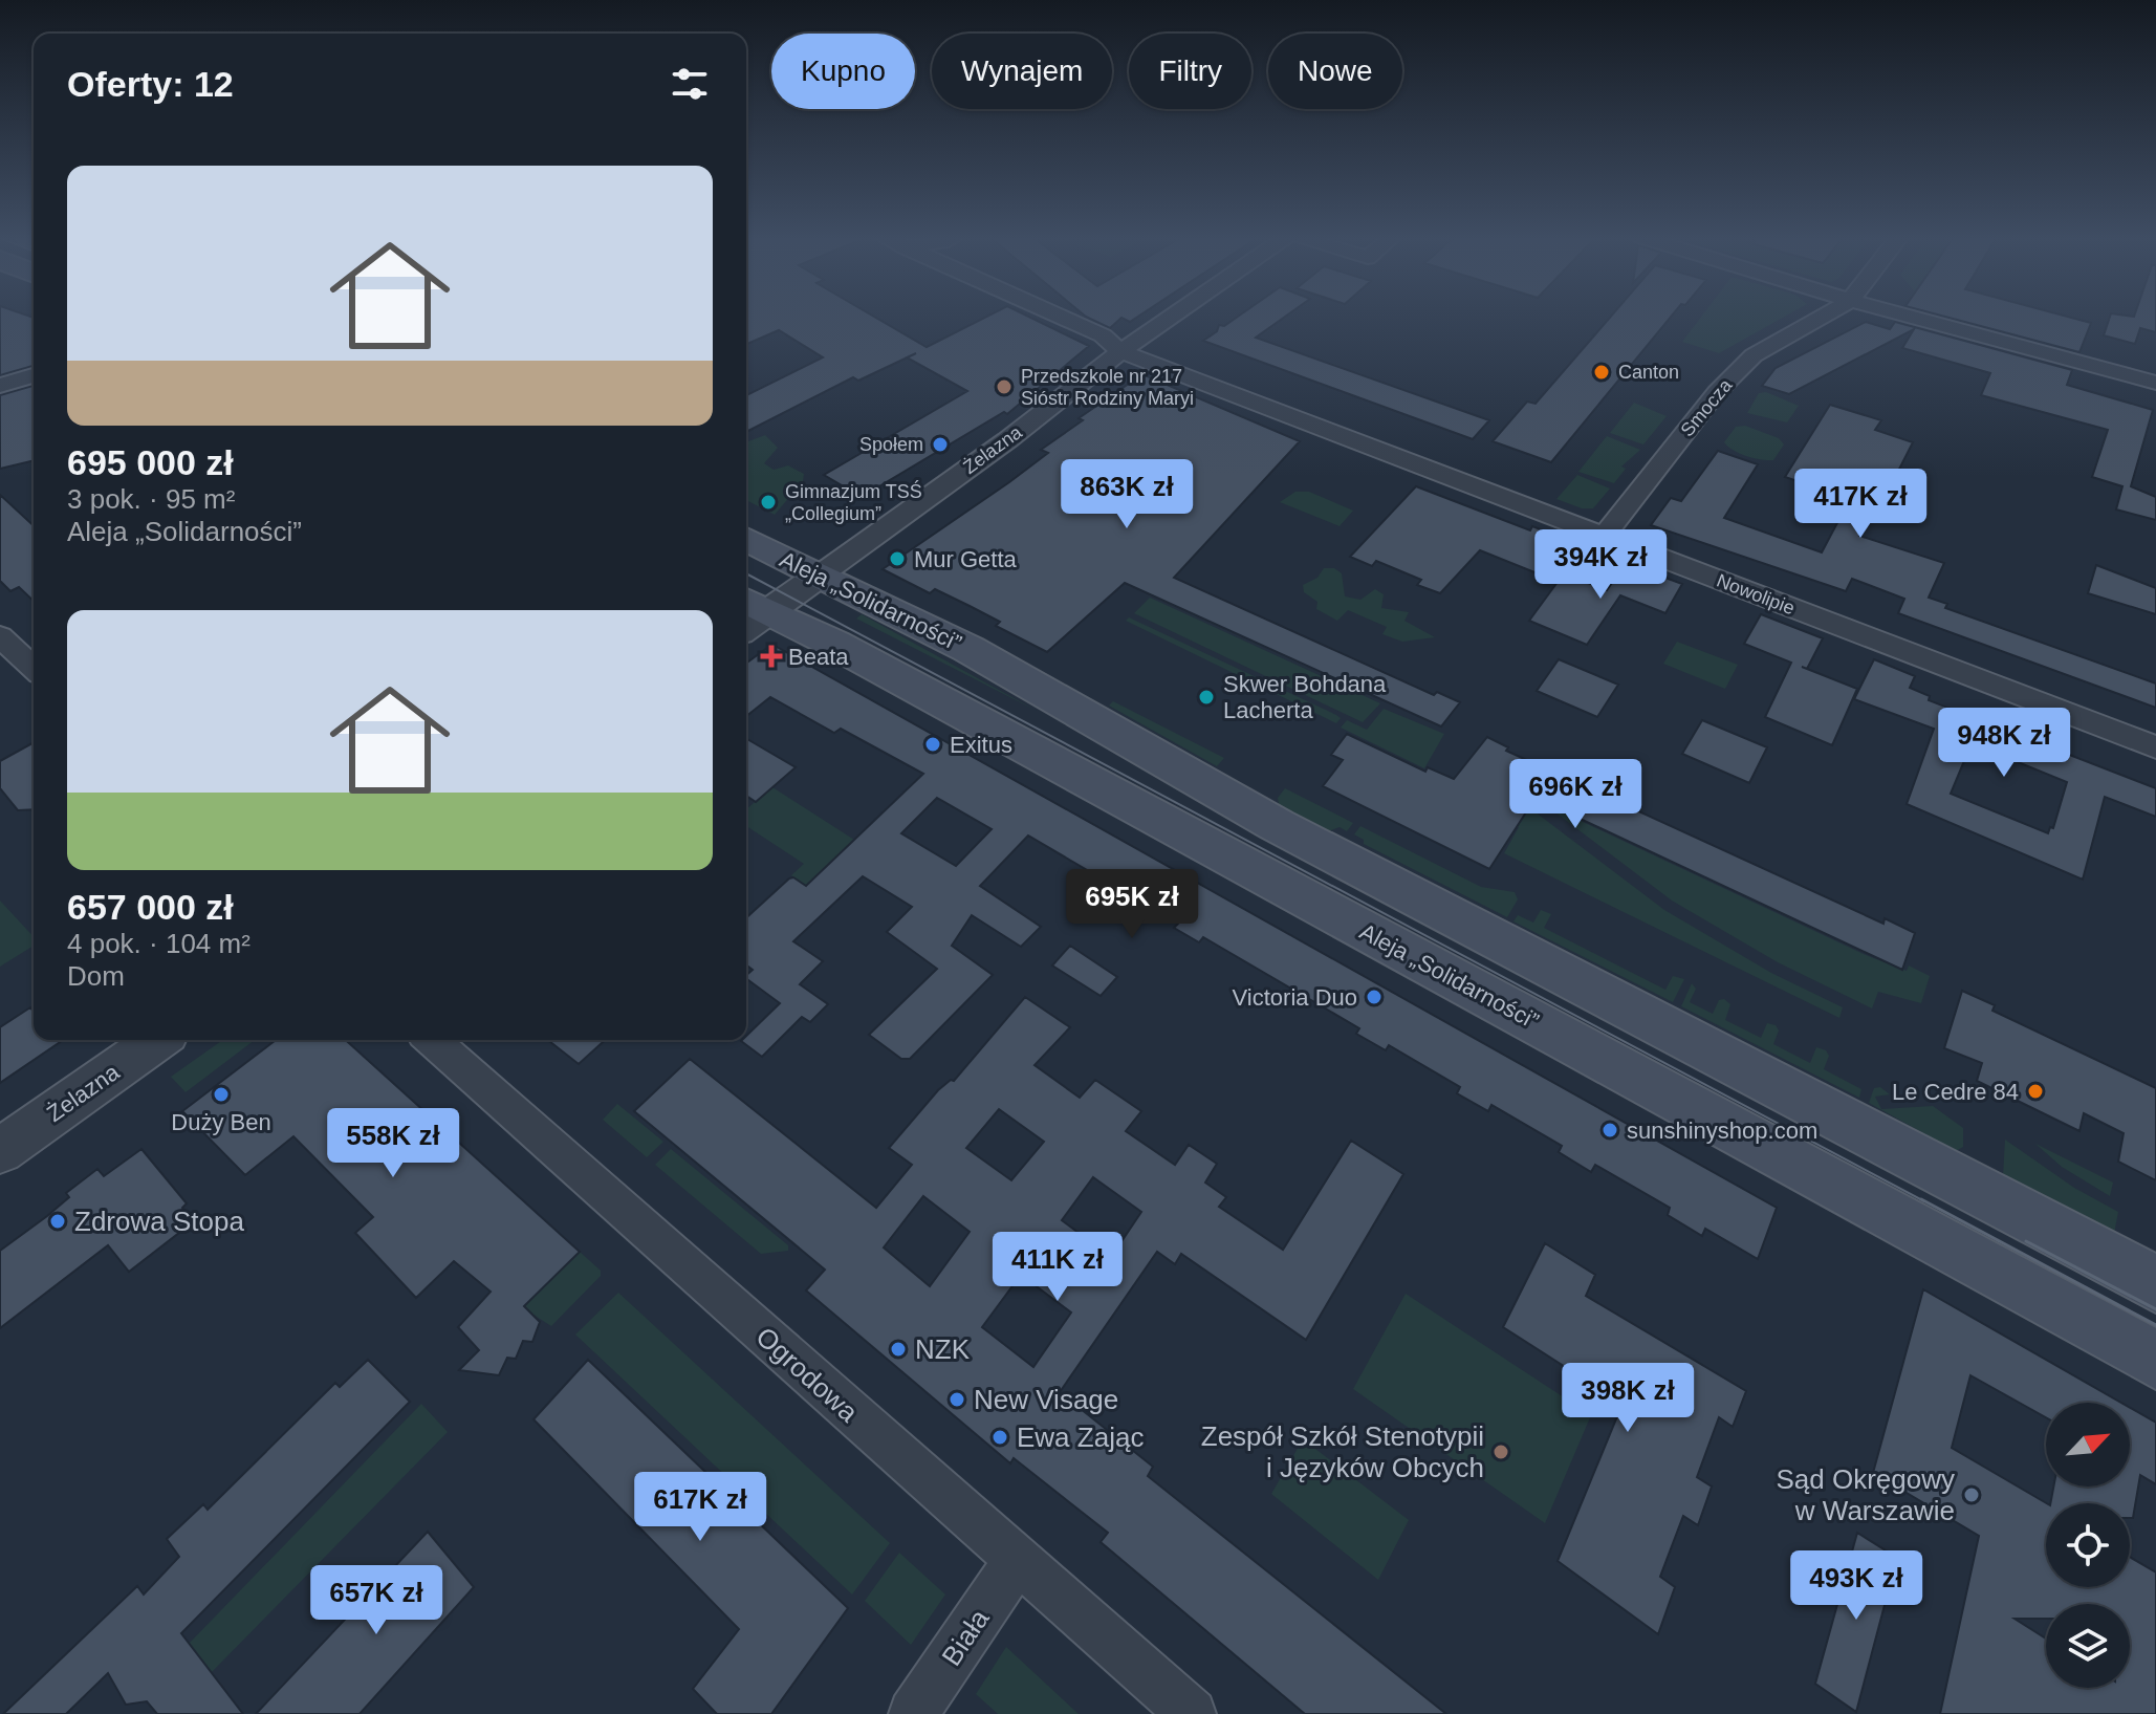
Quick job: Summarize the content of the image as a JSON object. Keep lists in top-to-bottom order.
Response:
{
  "streets": {
    "main road": ["Aleja „Solidarności”"],
    "street": [
      "Smocza",
      "Żelazna",
      "Nowolipie",
      "Ogrodowa",
      "Biała"
    ]
  },
  "crossings": [
    ["Smocza", "Nowolipie"],
    ["Żelazna", "Nowolipie"],
    ["Żelazna", "Aleja „Solidarności”"],
    ["Ogrodowa", "Biała"]
  ],
  "places": {
    "other": [
      "Canton",
      "Przedszkole nr 217 Sióstr Rodziny Maryi",
      "Społem",
      "Gimnazjum TSŚ „Collegium”",
      "Mur Getta",
      "Skwer Bohdana Lacherta",
      "Exitus",
      "Victoria Duo",
      "Le Cedre 84",
      "Duży Ben",
      "sunshinyshop.com",
      "Zdrowa Stopa",
      "NZK",
      "New Visage",
      "Ewa Zając",
      "Zespół Szkół Stenotypii i Języków Obcych",
      "Sąd Okręgowy w Warszawie"
    ],
    "health": ["Beata"]
  },
  "north": "top right",
  "page": {
    "chip": [
      "Kupno",
      "Wynajem",
      "Filtry",
      "Nowe"
    ],
    "heading": "Oferty: 12",
    "list": [
      {
        "name": "695 000 zł",
        "note": "3 pok. · 95 m² · Aleja „Solidarności”"
      },
      {
        "name": "657 000 zł",
        "note": "4 pok. · 104 m² · Dom"
      }
    ],
    "price": [
      "863K zł",
      "417K zł",
      "394K zł",
      "948K zł",
      "696K zł",
      "695K zł",
      "558K zł",
      "411K zł",
      "398K zł",
      "617K zł",
      "493K zł",
      "657K zł"
    ]
  }
}
